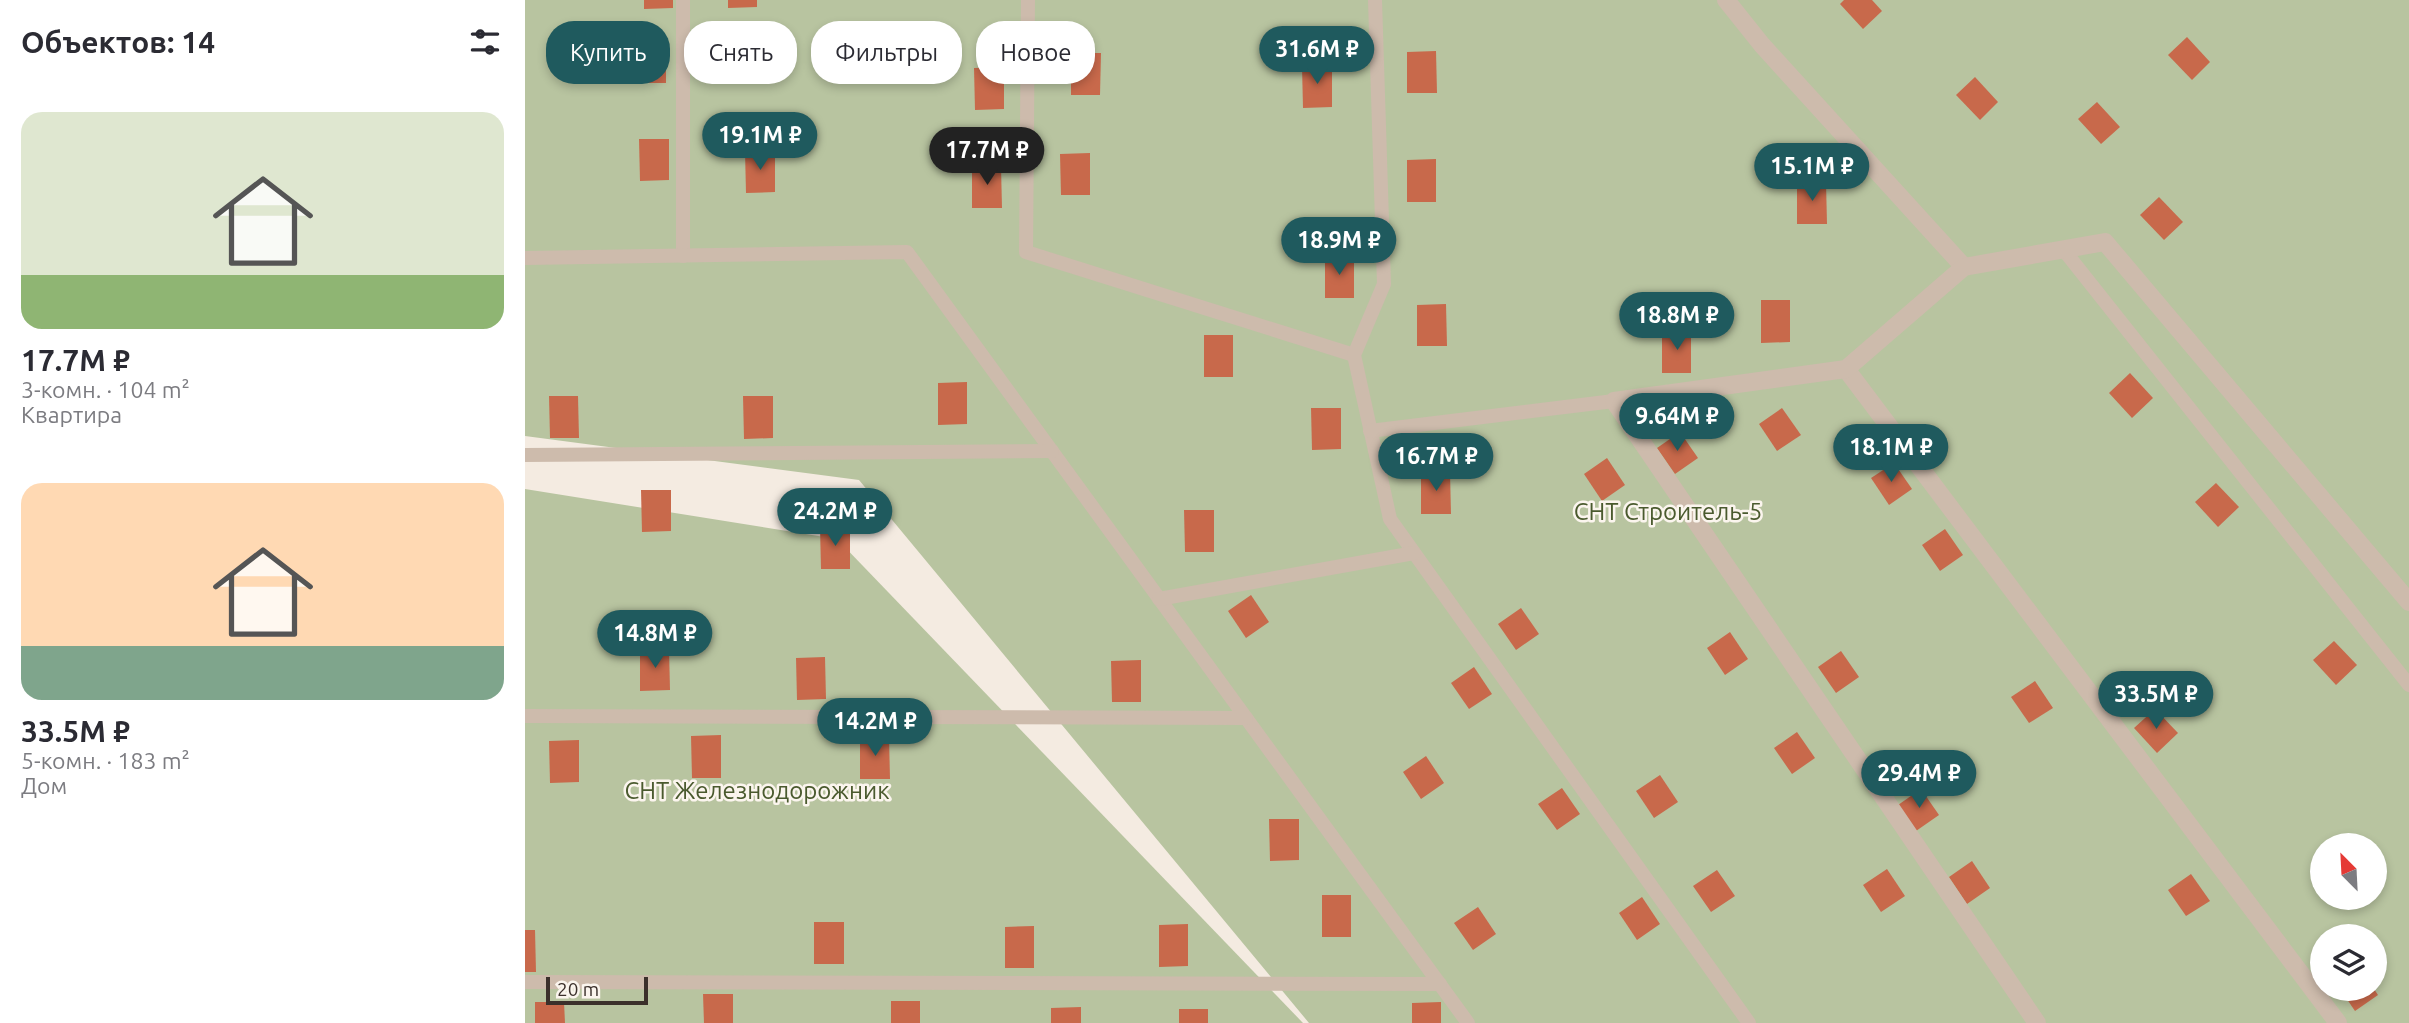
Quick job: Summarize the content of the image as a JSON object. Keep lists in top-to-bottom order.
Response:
{
  "parks": ["СНТ Строитель-5", "СНТ Железнодорожник"],
  "scale_bar": "20 m",
  "north": "top left",
  "page": {
    "heading": "Объектов: 14",
    "chip": [
      "Купить",
      "Снять",
      "Фильтры",
      "Новое"
    ],
    "price": [
      "31.6M ₽",
      "19.1M ₽",
      "17.7M ₽",
      "15.1M ₽",
      "18.9M ₽",
      "18.8M ₽",
      "9.64M ₽",
      "18.1M ₽",
      "16.7M ₽",
      "24.2M ₽",
      "14.8M ₽",
      "33.5M ₽",
      "14.2M ₽",
      "29.4M ₽"
    ],
    "list": [
      {
        "name": "17.7M ₽",
        "note": "3-комн. · 104 m² · Квартира"
      },
      {
        "name": "33.5M ₽",
        "note": "5-комн. · 183 m² · Дом"
      }
    ],
    "scale": "20 m"
  }
}
